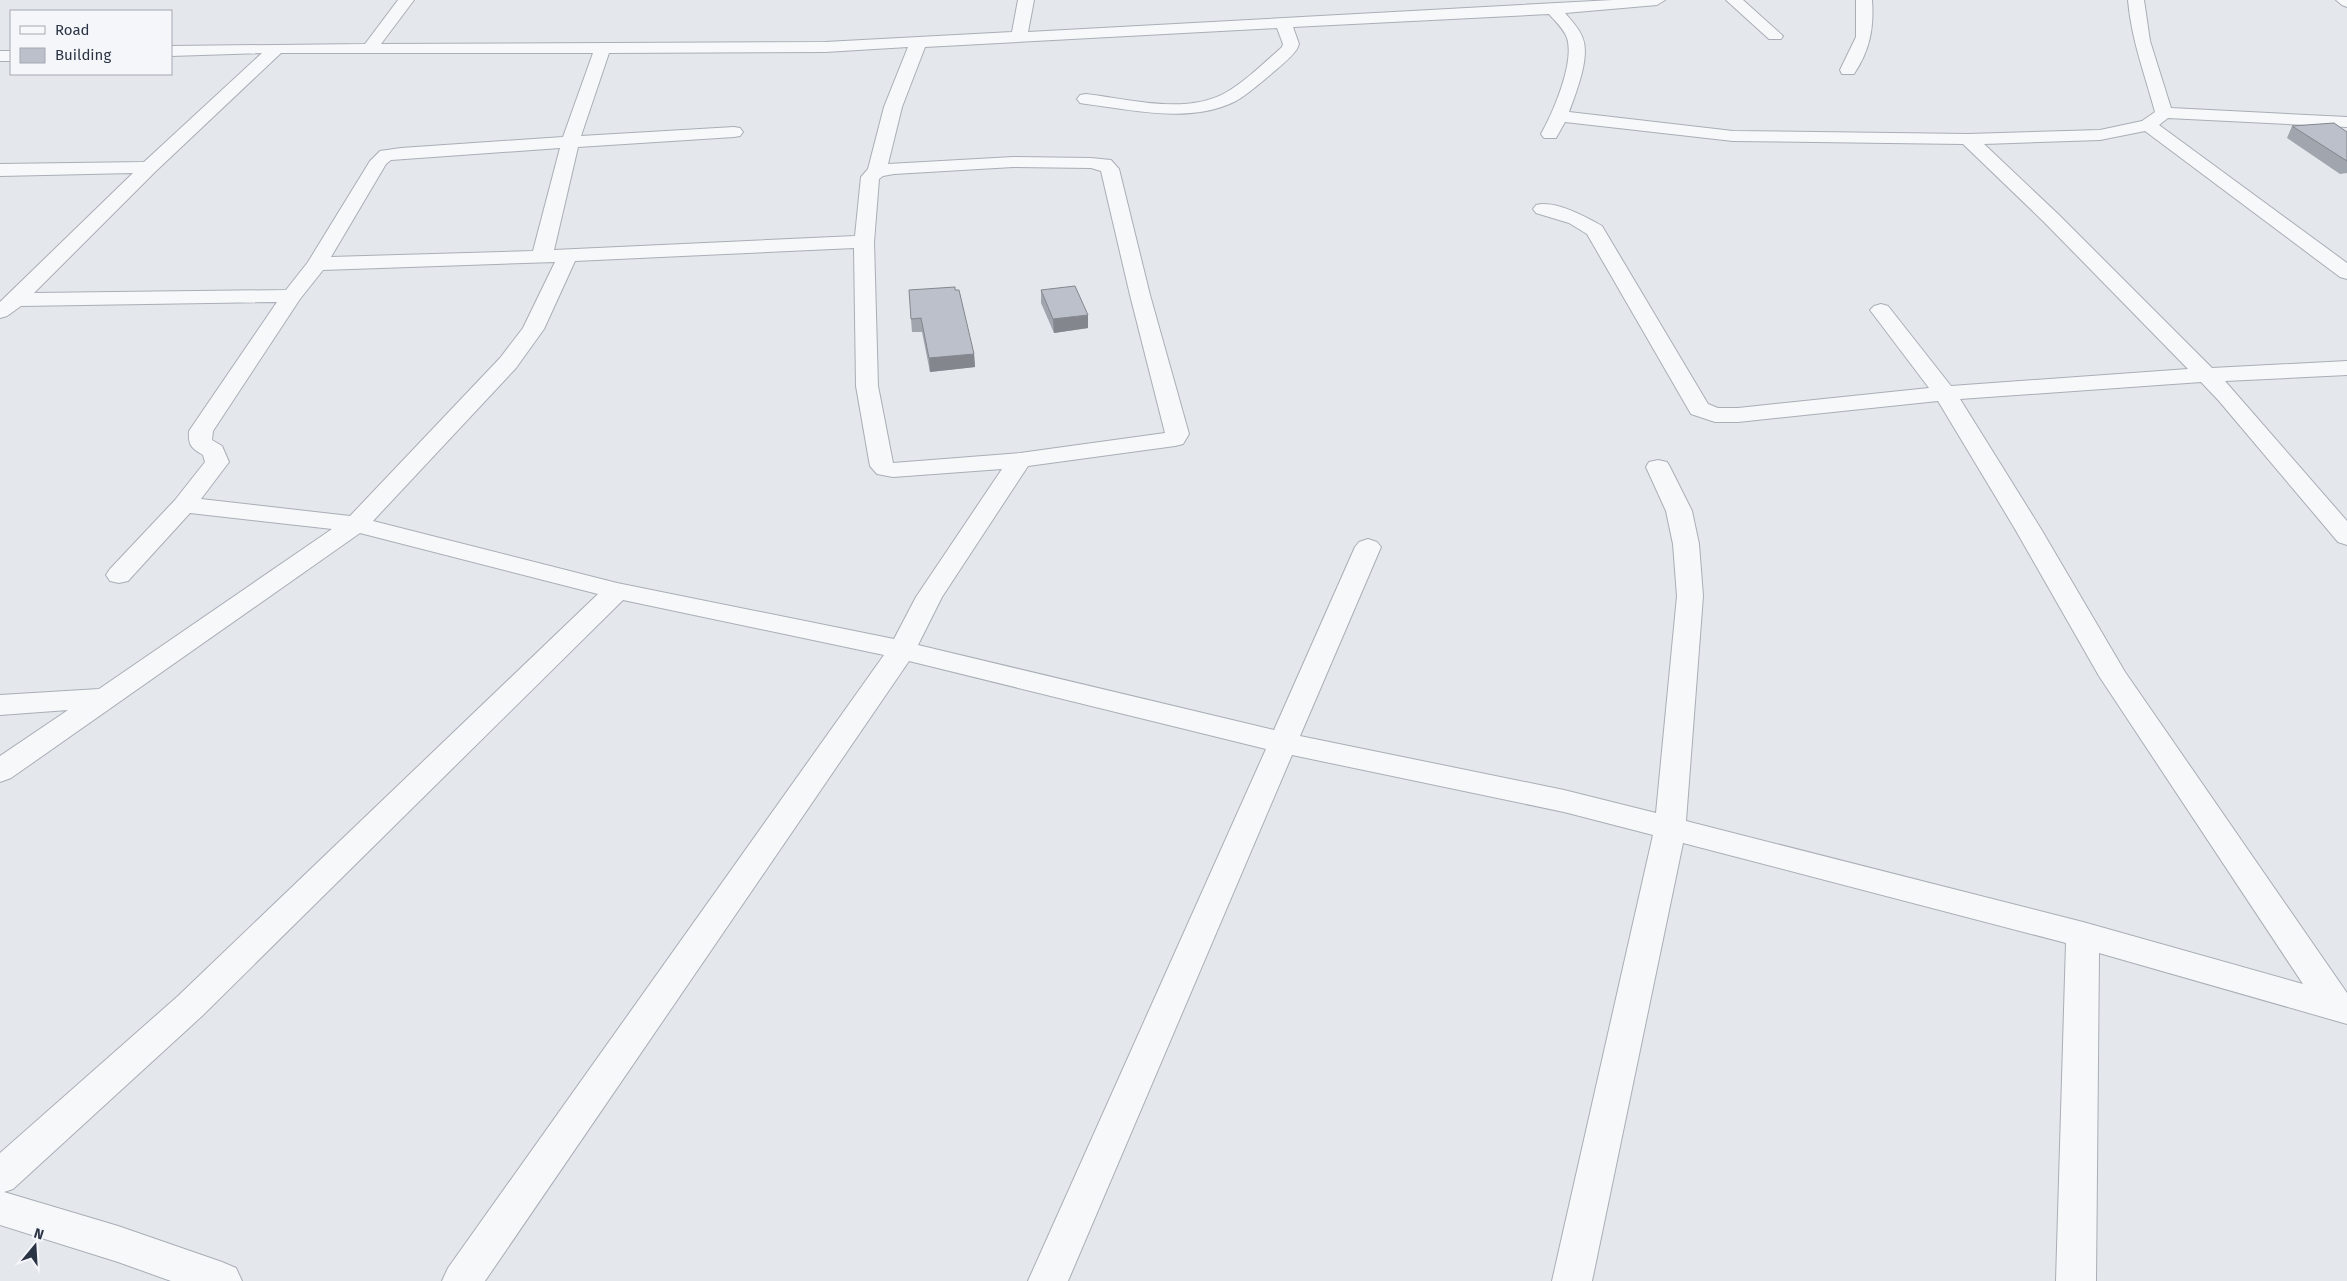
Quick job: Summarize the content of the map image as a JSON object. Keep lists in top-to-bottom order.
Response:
{
  "legend": ["Road", "Building"],
  "north": "top"
}
